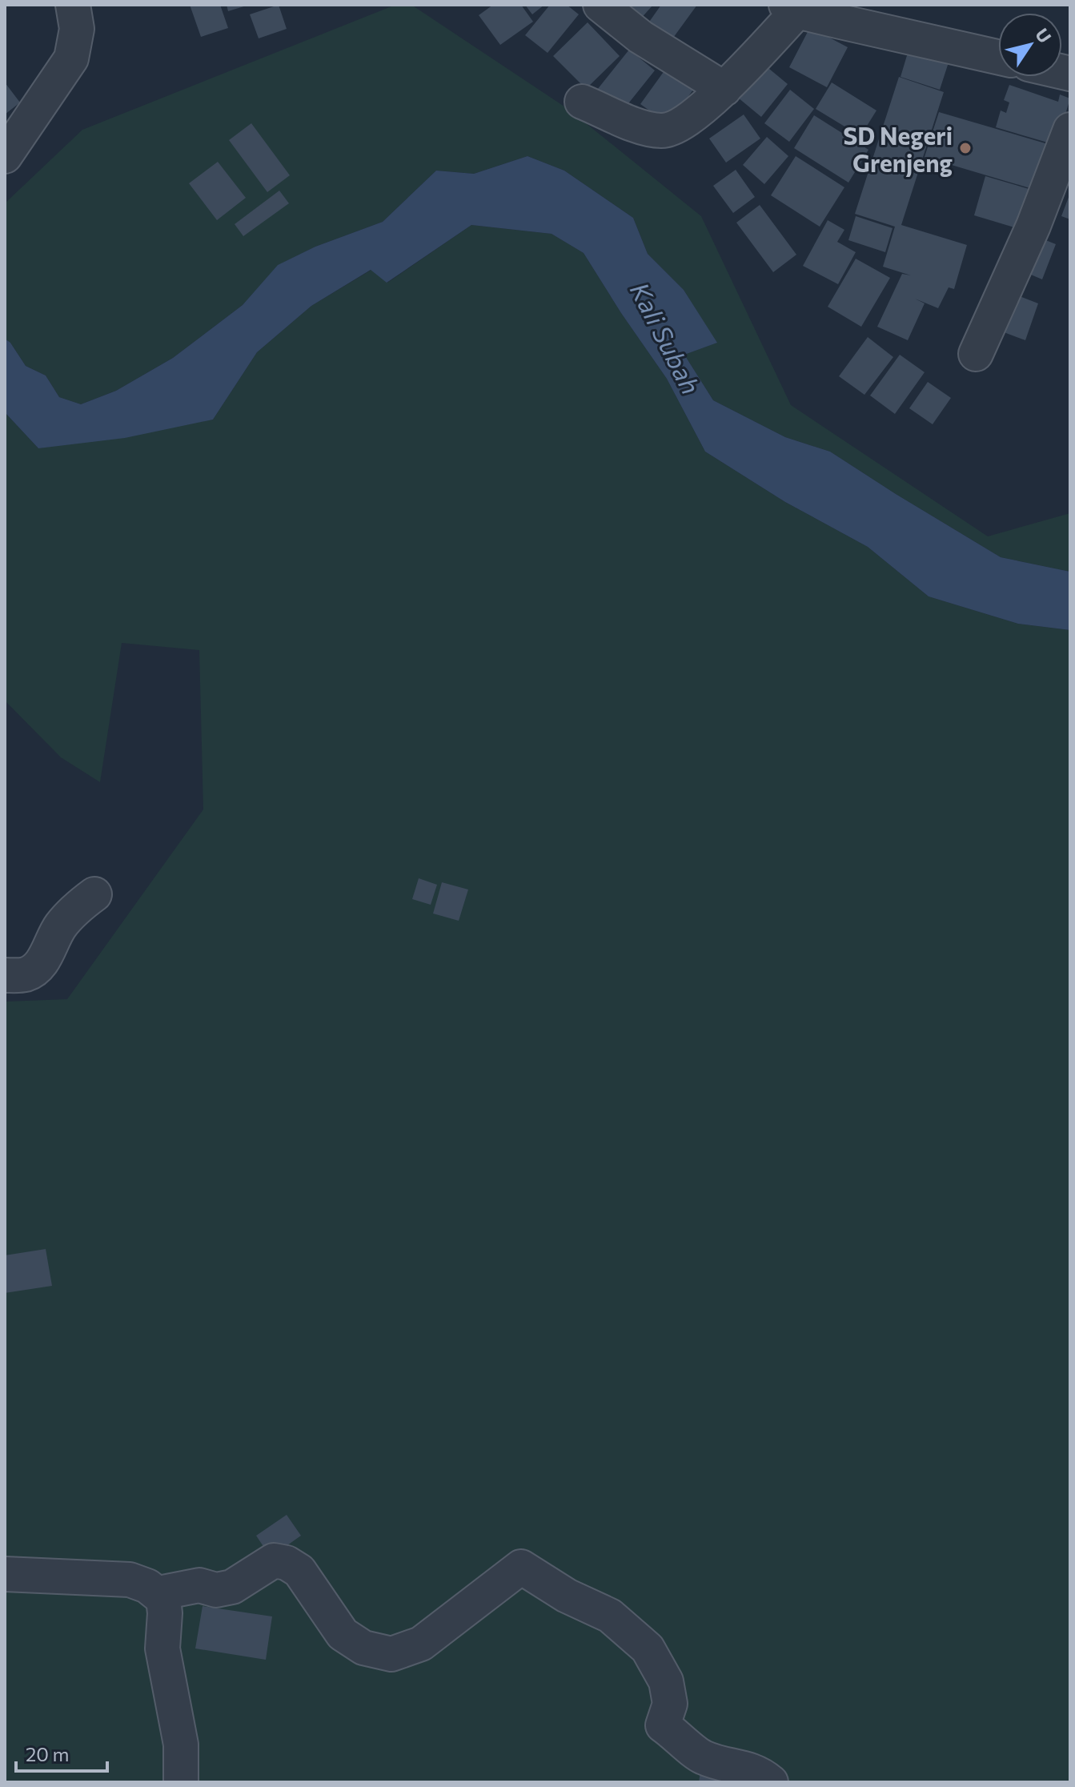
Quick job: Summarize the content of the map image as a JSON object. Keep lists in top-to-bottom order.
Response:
{
  "water": ["Kali Subah"],
  "places": ["SD Negeri Grenjeng"],
  "scale_bar": "20 m",
  "north": "top right"
}
